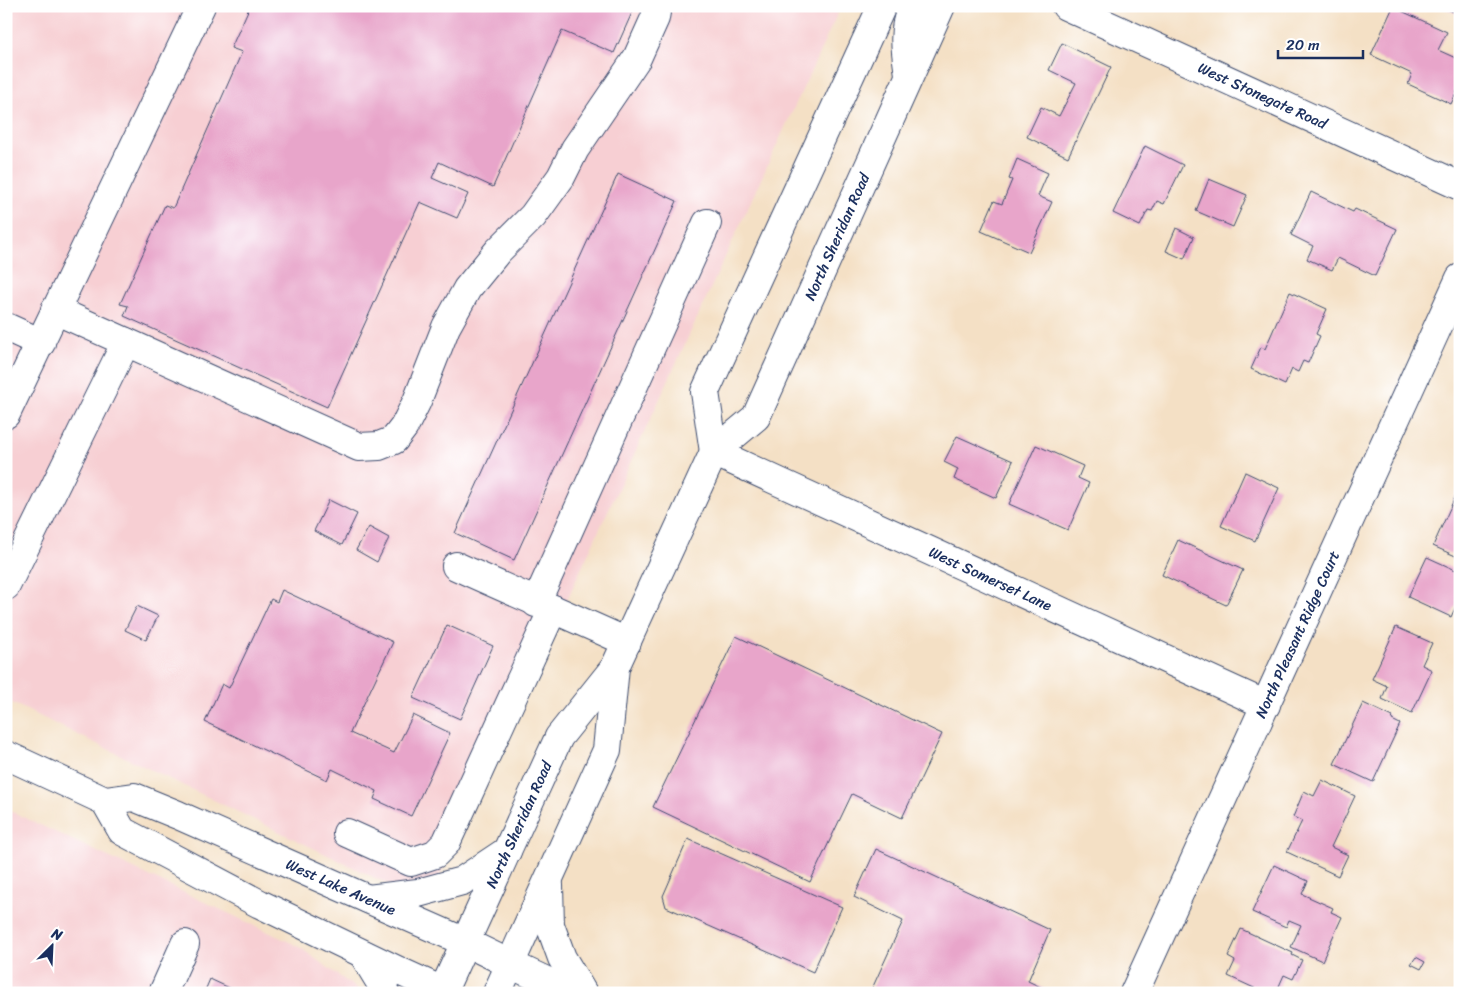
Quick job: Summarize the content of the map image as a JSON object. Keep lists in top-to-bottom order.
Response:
{
  "streets": {
    "main road": [
      "West Stonegate Road",
      "North Sheridan Road",
      "West Somerset Lane",
      "North Pleasant Ridge Court",
      "West Lake Avenue"
    ]
  },
  "crossings": [
    ["North Sheridan Road", "West Somerset Lane"],
    ["North Sheridan Road", "West Lake Avenue"],
    ["West Somerset Lane", "North Pleasant Ridge Court"]
  ],
  "scale_bar": "20 m",
  "north": "top right"
}
